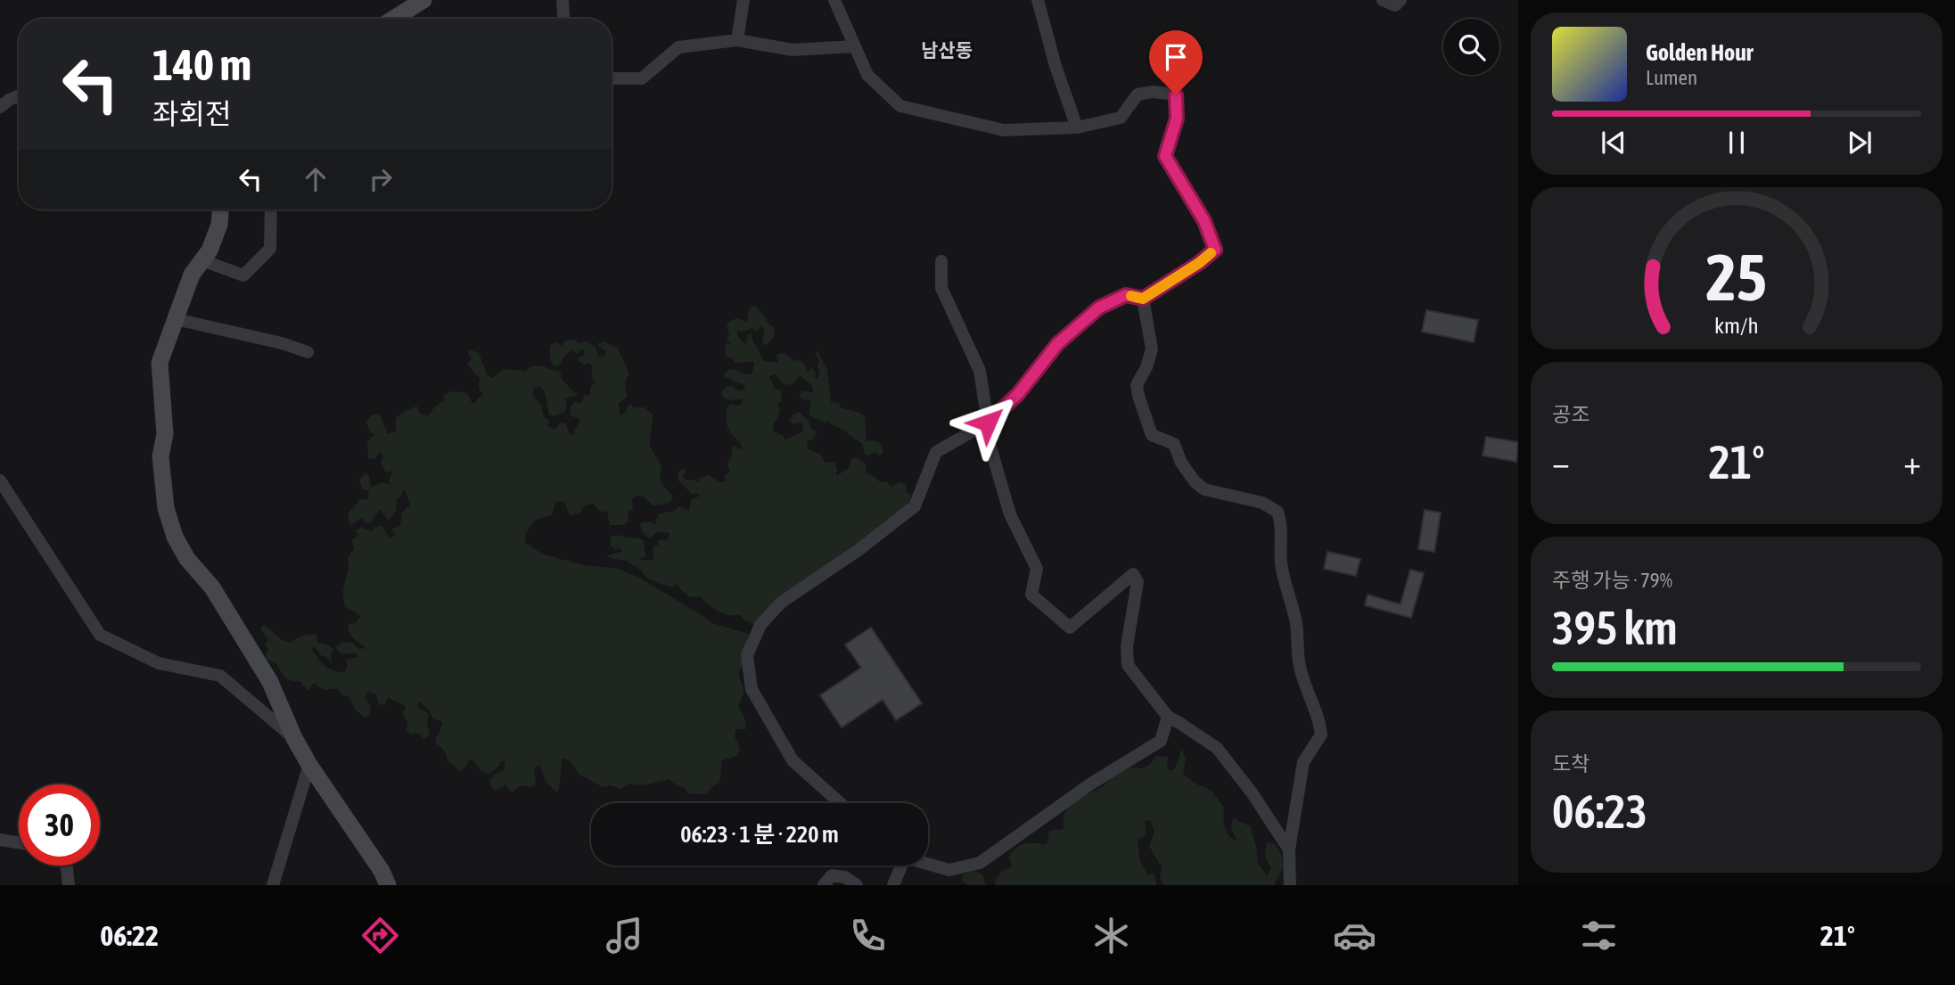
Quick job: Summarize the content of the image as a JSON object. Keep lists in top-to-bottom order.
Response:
{
  "districts": ["남산동"],
  "page": {
    "turn": ["140 m", "좌회전"],
    "song": ["Golden Hour", "Lumen"],
    "tile": [
      "공조",
      ["주행 가능 · 79%", "395 km"],
      ["도착", "06:23"]
    ],
    "heat": ["−", "21°", "+"],
    "limit": "30",
    "trip": "06:23 · 1 분 · 220 m",
    "tabs": ["06:22", "21°"],
    "gauge": ["25", "km/h"]
  }
}
